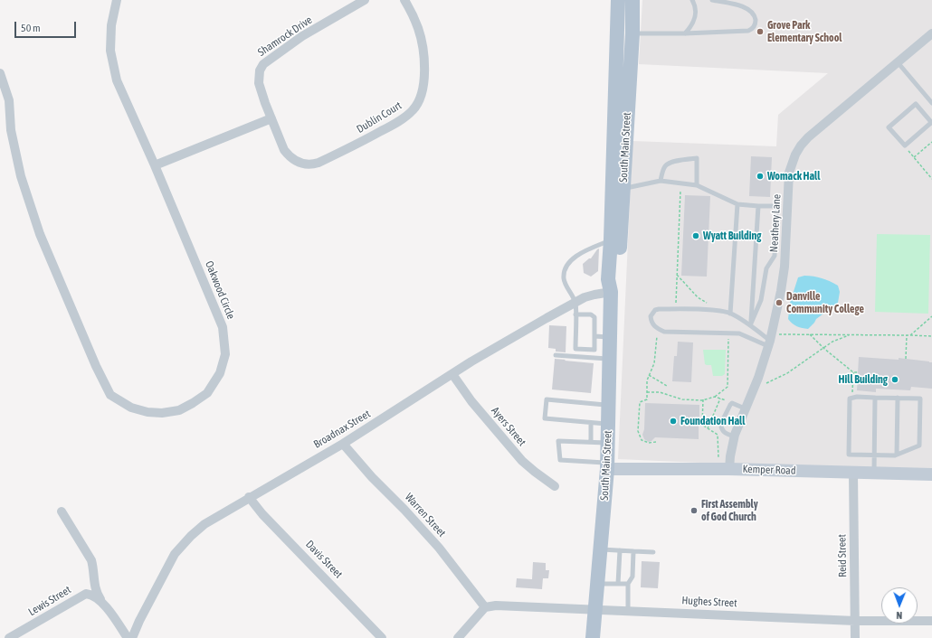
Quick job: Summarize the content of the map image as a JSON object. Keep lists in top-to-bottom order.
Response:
{
  "streets": {
    "main road": ["South Main Street"],
    "street": [
      "Shamrock Drive",
      "Dublin Court",
      "Neathery Lane",
      "Oakwood Circle",
      "Ayers Street",
      "Broadnax Street",
      "Kemper Road",
      "Warren Street",
      "Reid Street",
      "Davis Street",
      "Lewis Street",
      "Hughes Street"
    ]
  },
  "crossings": [
    ["Shamrock Drive", "Dublin Court"],
    ["South Main Street", "Broadnax Street"],
    ["South Main Street", "Kemper Road"],
    ["South Main Street", "Hughes Street"],
    ["Neathery Lane", "Kemper Road"],
    ["Ayers Street", "Broadnax Street"],
    ["Broadnax Street", "Warren Street"],
    ["Broadnax Street", "Davis Street"],
    ["Kemper Road", "Reid Street"],
    ["Warren Street", "Hughes Street"],
    ["Reid Street", "Hughes Street"]
  ],
  "places": [
    "Grove Park Elementary School",
    "Womack Hall",
    "Wyatt Building",
    "Danville Community College",
    "Hill Building",
    "Foundation Hall",
    "First Assembly of God Church"
  ],
  "scale_bar": "50 m",
  "north": "bottom"
}
